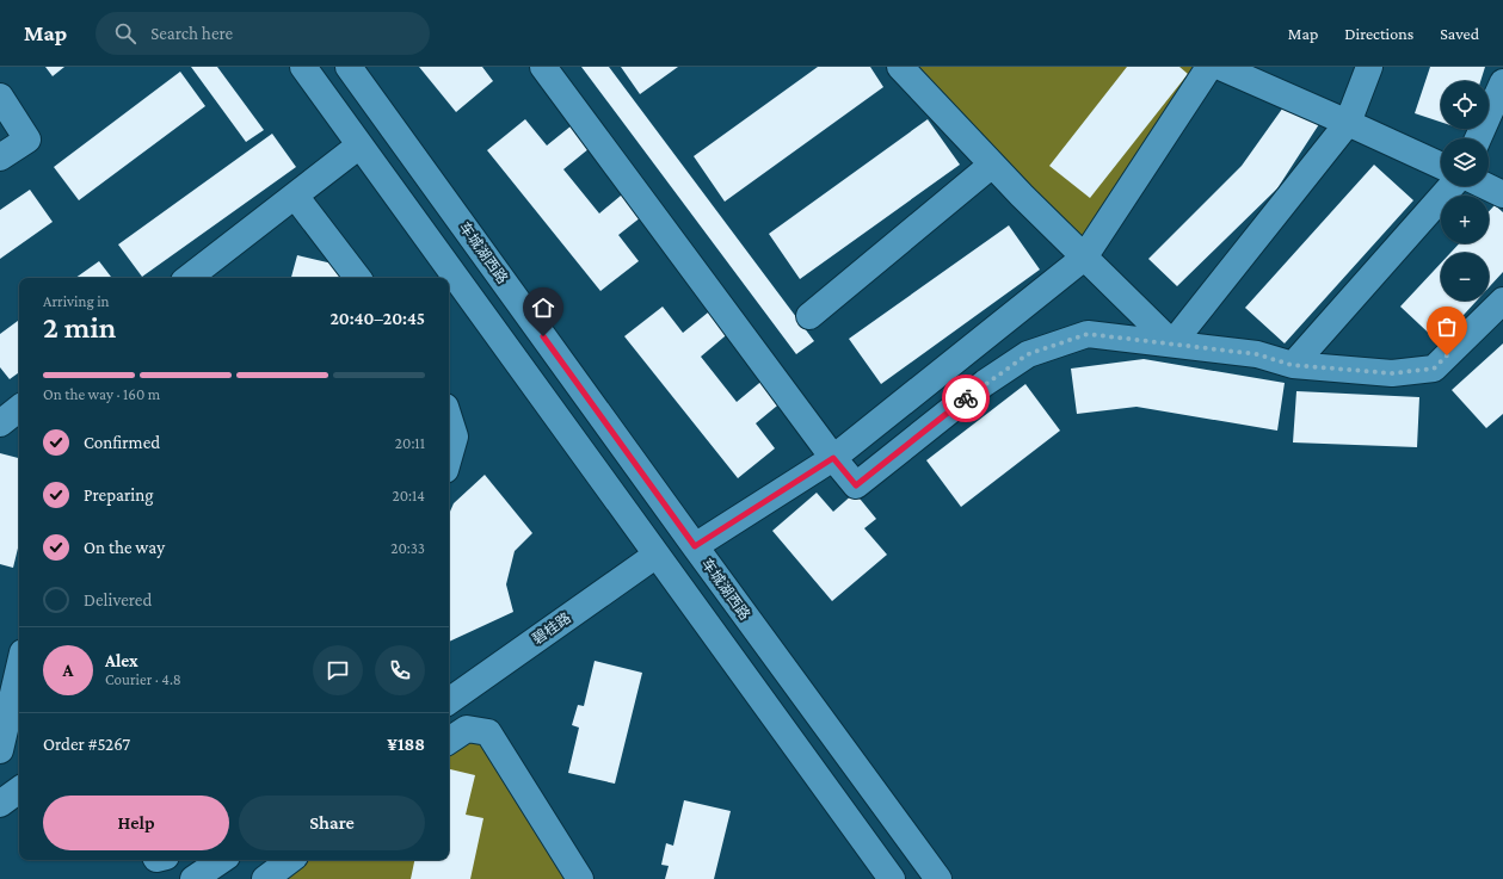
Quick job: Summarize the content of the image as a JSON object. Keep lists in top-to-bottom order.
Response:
{
  "streets": {
    "street": ["车城湖西路", "碧桂路"]
  },
  "page": {
    "header": "Map",
    "search": "Search here",
    "nav": ["Map", "Directions", "Saved"],
    "map_buttons": ["+", "−"],
    "heading": ["2 min", "Arriving in", "20:40–20:45"],
    "panel": [
      "Alex",
      "Courier · 4.8",
      "Order #5267",
      "¥188"
    ],
    "bar": "On the way · 160 m",
    "list": [
      ["Confirmed", "20:11"],
      ["Preparing", "20:14"],
      ["On the way", "20:33"],
      "Delivered"
    ],
    "round": "A",
    "buttons": ["Help", "Share"]
  }
}
